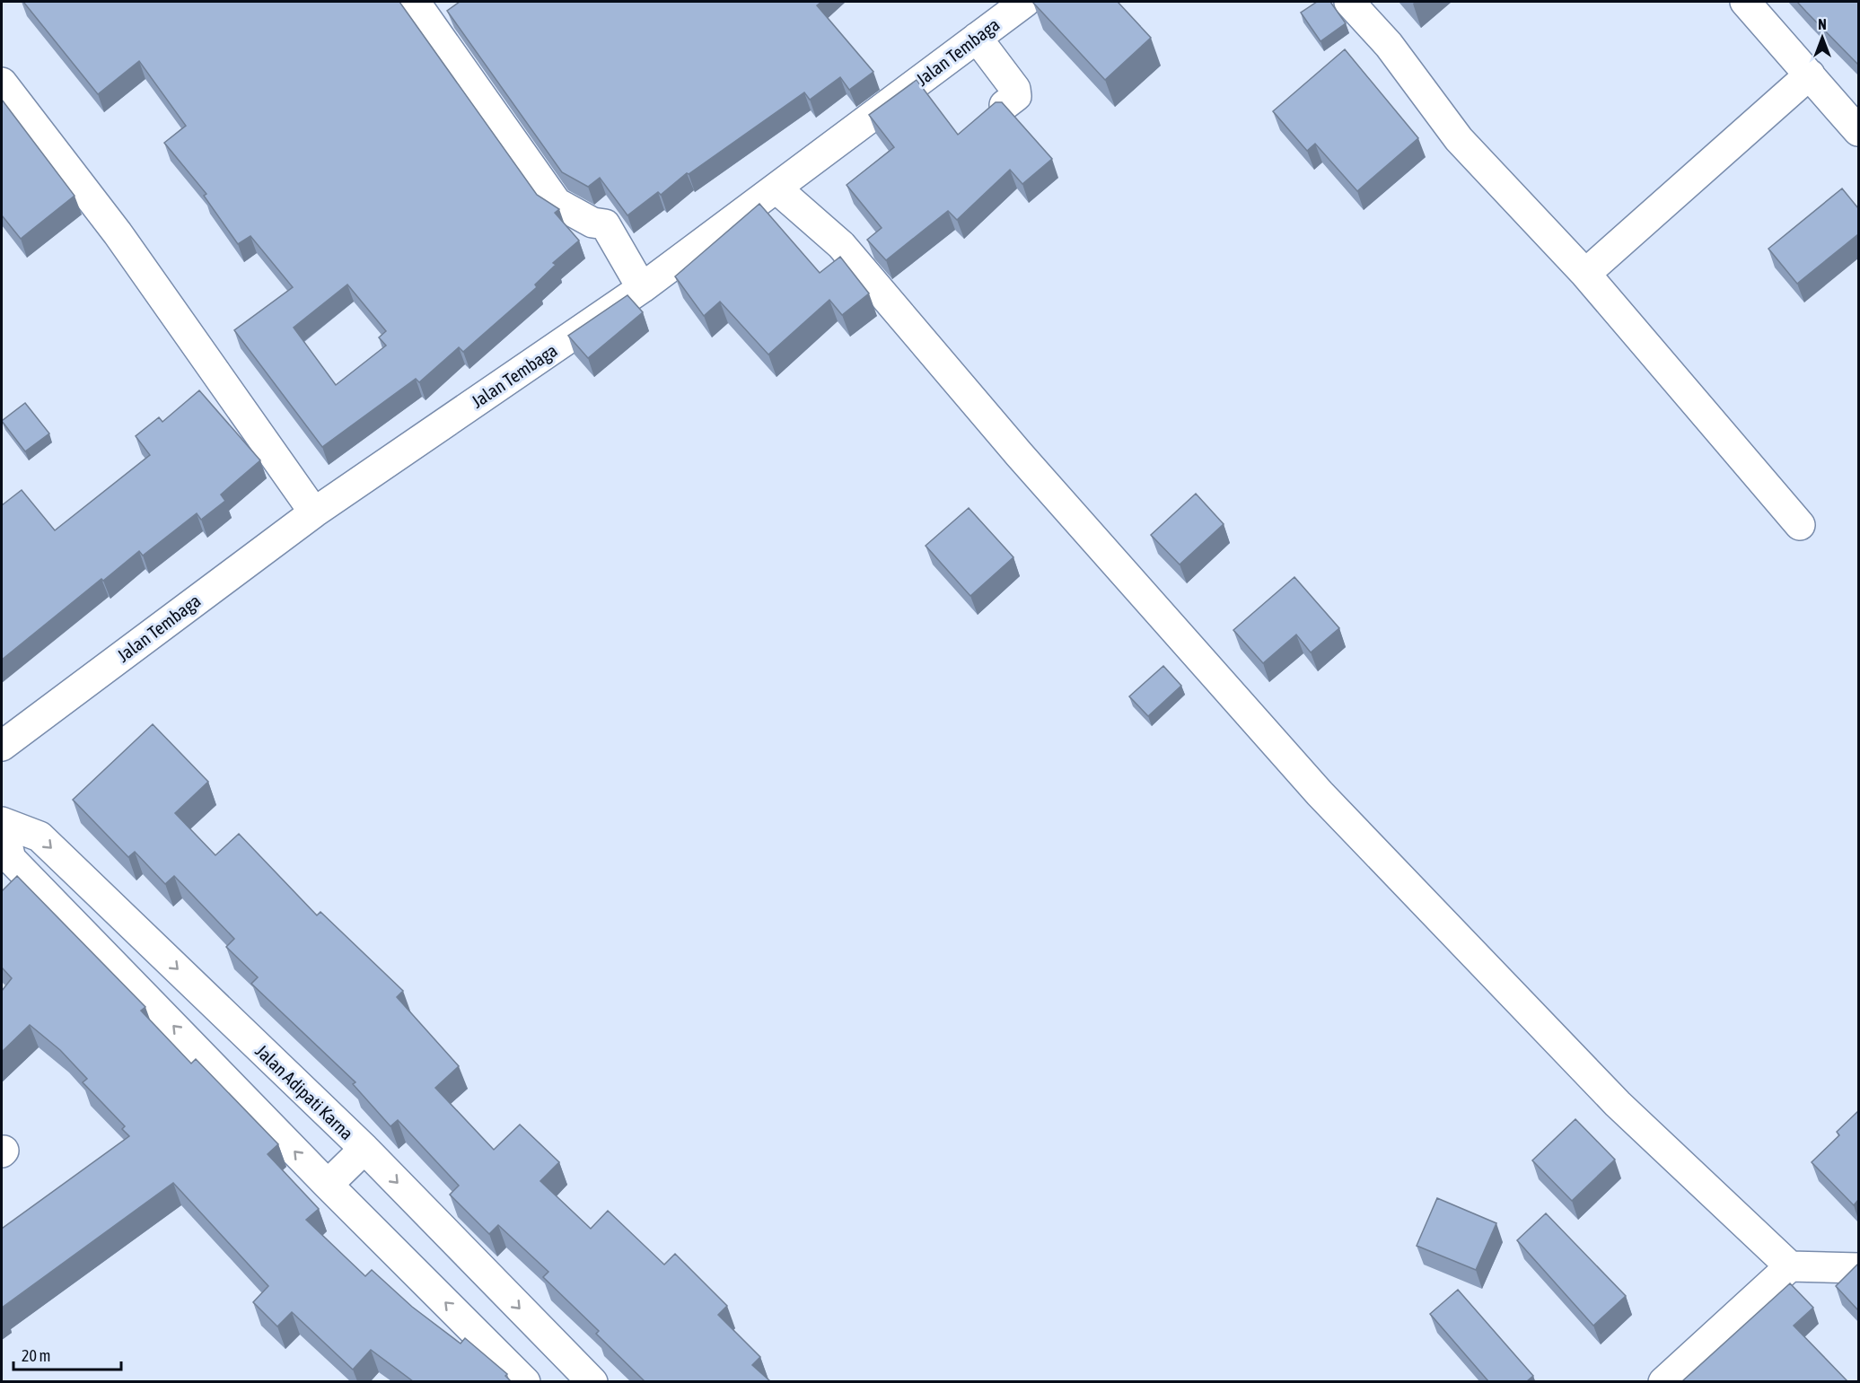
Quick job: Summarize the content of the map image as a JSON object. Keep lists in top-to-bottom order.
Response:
{
  "streets": {
    "street": ["Jalan Tembaga", "Jalan Adipati Karna"]
  },
  "scale_bar": "20 m",
  "north": "top"
}
